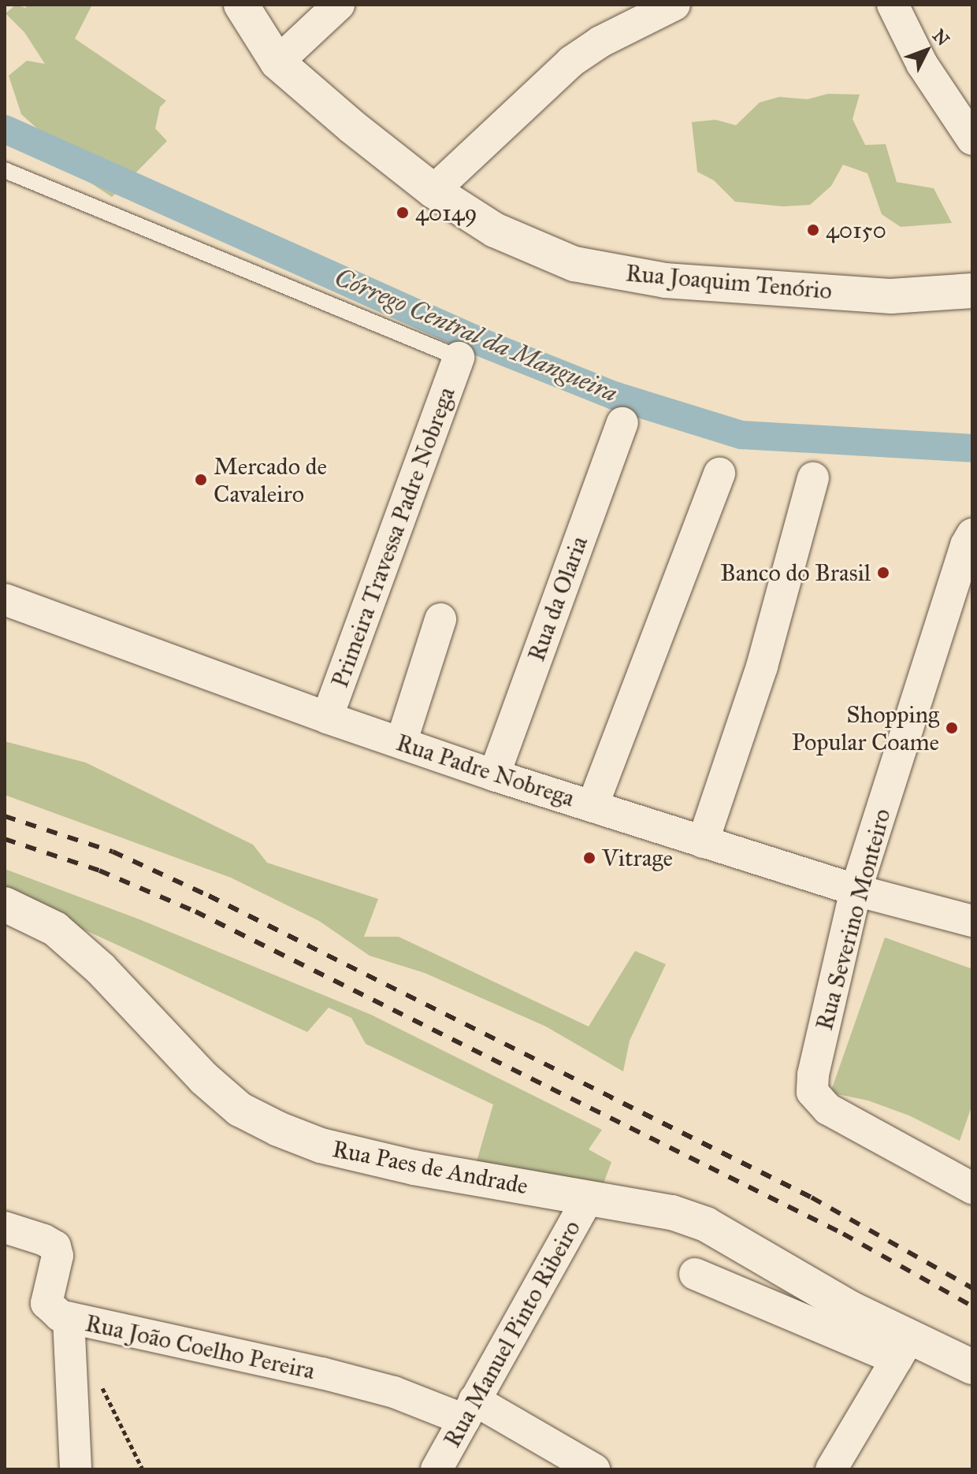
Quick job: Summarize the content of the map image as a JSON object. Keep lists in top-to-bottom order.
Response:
{
  "streets": {
    "street": [
      "Rua Joaquim Tenório",
      "Primeira Travessa Padre Nobrega",
      "Rua da Olaria",
      "Rua Padre Nobrega",
      "Rua Severino Monteiro",
      "Rua Paes de Andrade",
      "Rua Manuel Pinto Ribeiro",
      "Rua João Coelho Pereira"
    ]
  },
  "crossings": [
    ["Primeira Travessa Padre Nobrega", "Rua Padre Nobrega"],
    ["Rua da Olaria", "Rua Padre Nobrega"],
    ["Rua Padre Nobrega", "Rua Severino Monteiro"],
    ["Rua Paes de Andrade", "Rua Manuel Pinto Ribeiro"],
    ["Rua Manuel Pinto Ribeiro", "Rua João Coelho Pereira"]
  ],
  "water": ["Córrego Central da Mangueira"],
  "places": [
    "40149",
    "40150",
    "Mercado de Cavaleiro",
    "Banco do Brasil",
    "Shopping Popular Coame",
    "Vitrage"
  ],
  "north": "top right"
}
